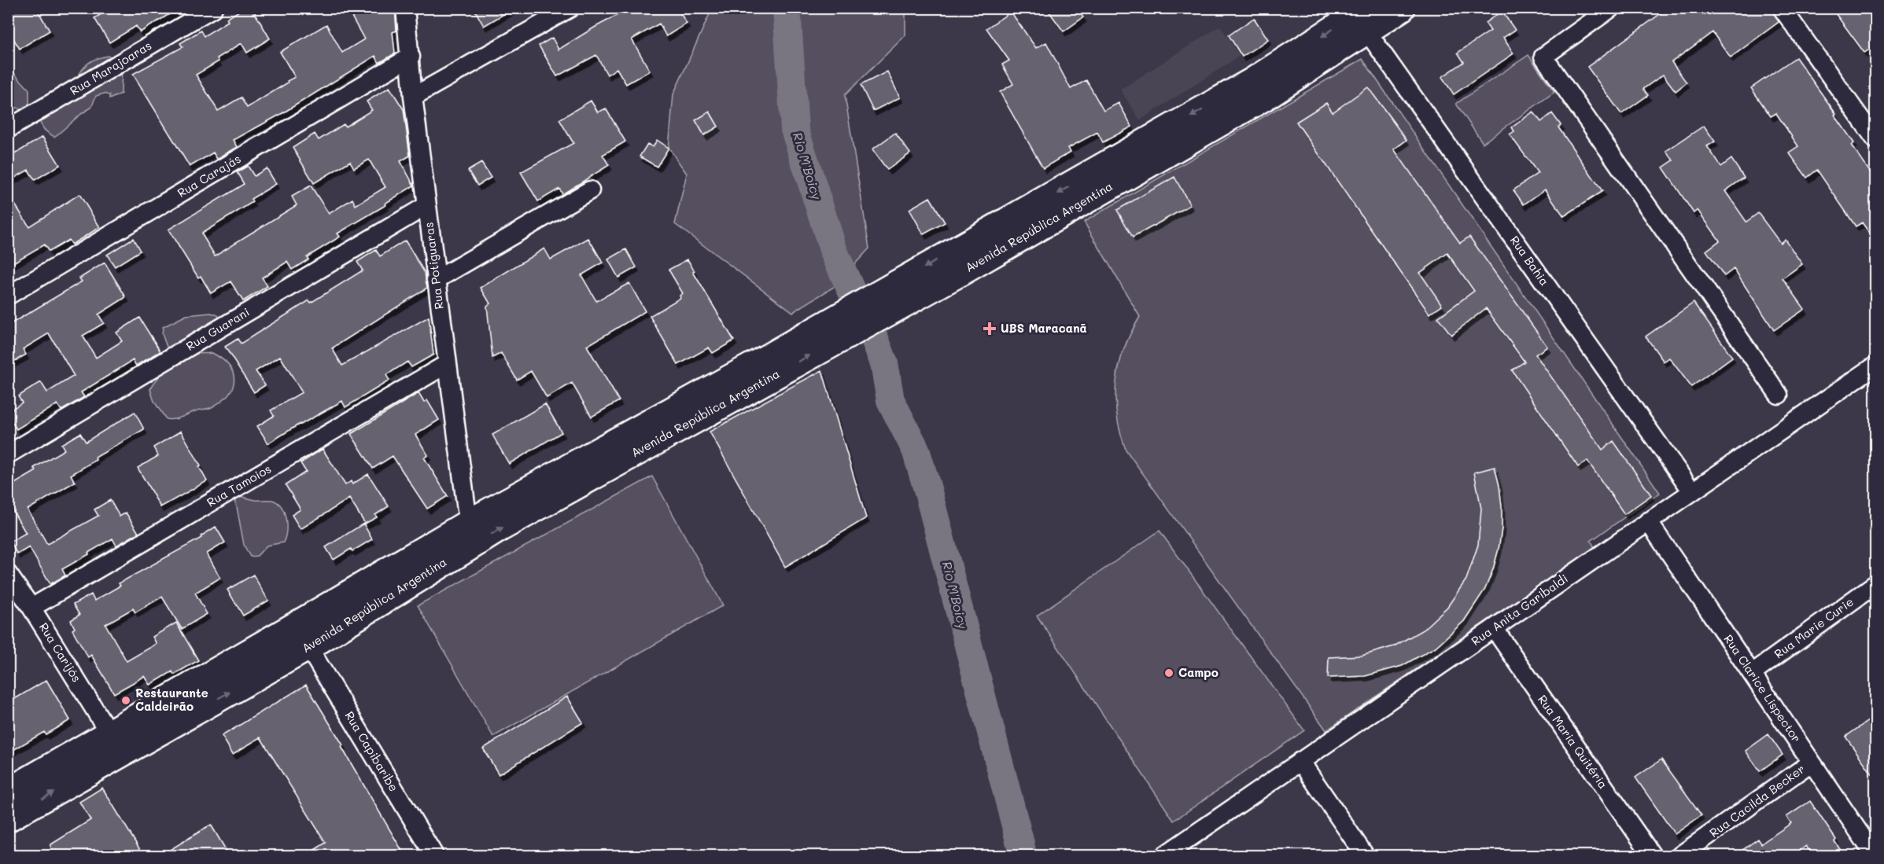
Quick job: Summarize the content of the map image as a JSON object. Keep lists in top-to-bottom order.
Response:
{
  "streets": {
    "main road": ["Avenida República Argentina"],
    "street": [
      "Rua Marajoaras",
      "Rua Carajás",
      "Rua Bahia",
      "Rua Potiguaras",
      "Rua Guarani",
      "Rua Tamoios",
      "Rua Anita Garibaldi",
      "Rua Marie Curie",
      "Rua Carijós",
      "Rua Clarice Lispector",
      "Rua Maria Quitéria",
      "Rua Capibaribe",
      "Rua Cacilda Becker"
    ]
  },
  "crossings": [
    ["Rua Carajás", "Rua Potiguaras"],
    ["Avenida República Argentina", "Rua Bahia"],
    ["Avenida República Argentina", "Rua Potiguaras"],
    ["Avenida República Argentina", "Rua Carijós"],
    ["Avenida República Argentina", "Rua Capibaribe"],
    ["Rua Bahia", "Rua Anita Garibaldi"],
    ["Rua Potiguaras", "Rua Guarani"],
    ["Rua Potiguaras", "Rua Tamoios"],
    ["Rua Tamoios", "Rua Carijós"],
    ["Rua Anita Garibaldi", "Rua Clarice Lispector"],
    ["Rua Anita Garibaldi", "Rua Maria Quitéria"],
    ["Rua Marie Curie", "Rua Clarice Lispector"],
    ["Rua Clarice Lispector", "Rua Cacilda Becker"]
  ],
  "water": ["Rio M'Boicy"],
  "places": {
    "health": ["UBS Maracanã"],
    "other": ["Campo", "Restaurante Caldeirão"]
  }
}
